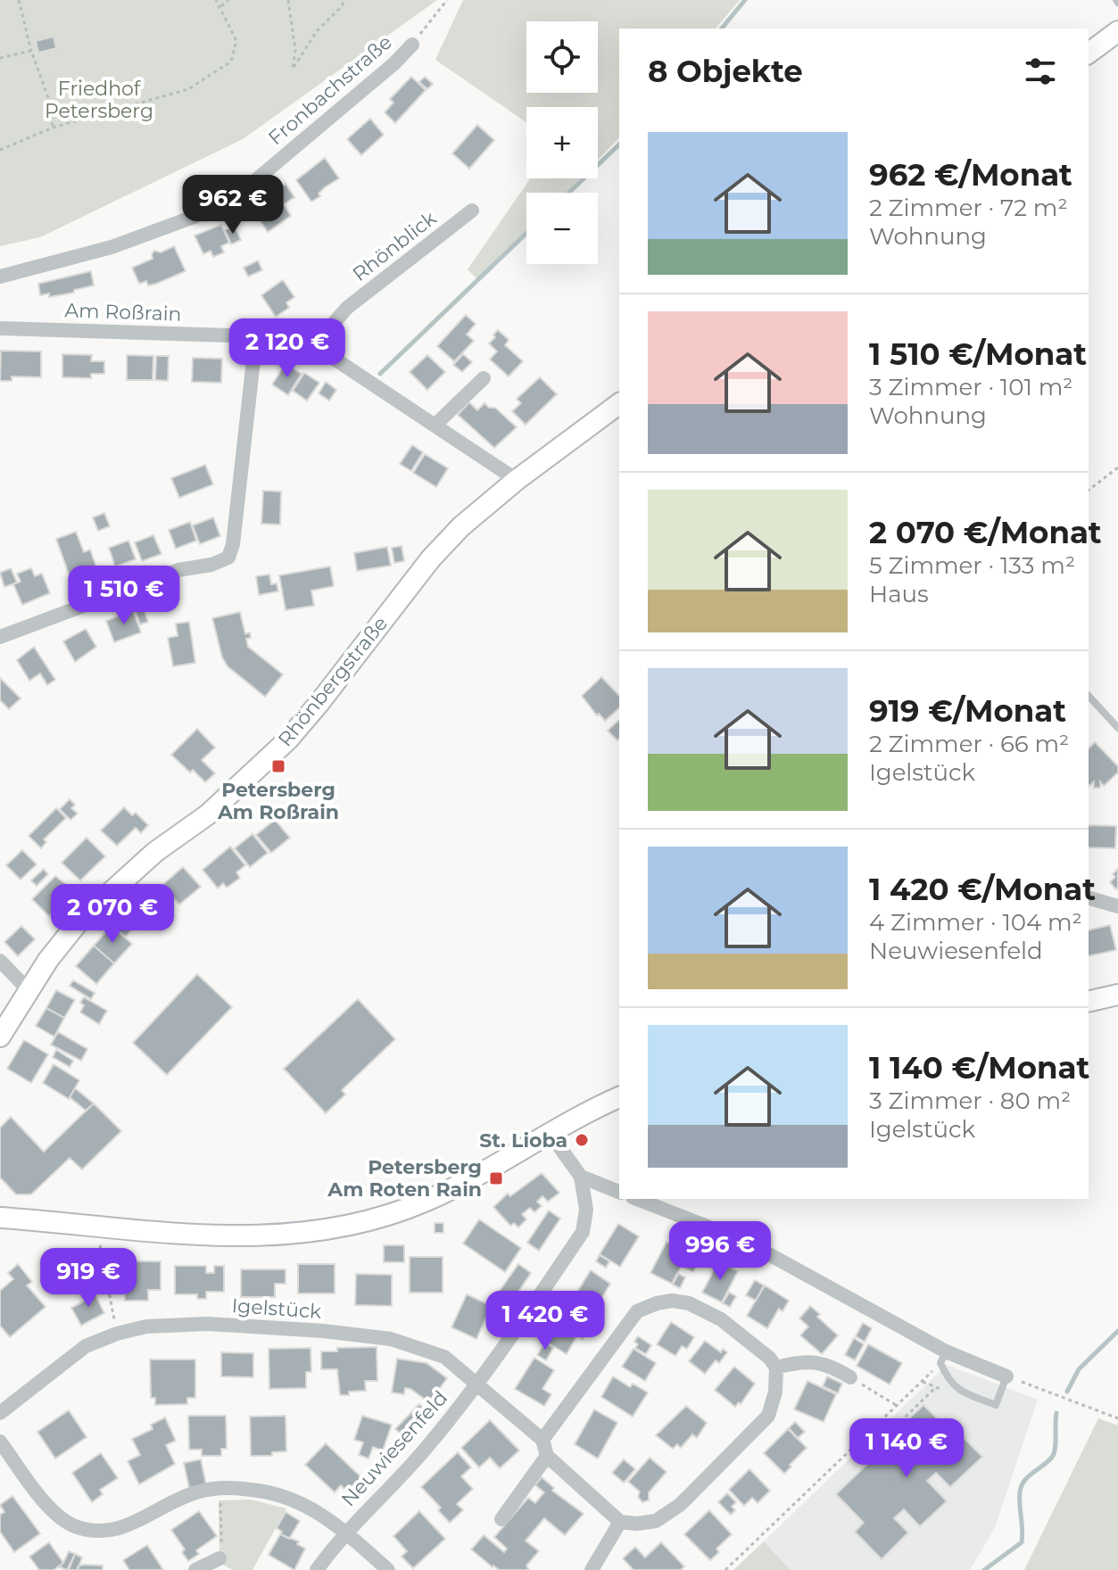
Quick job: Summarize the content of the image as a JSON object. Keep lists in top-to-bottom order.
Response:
{
  "streets": {
    "street": [
      "Fronbachstraße",
      "Rhönblick",
      "Am Roßrain",
      "Rhönbergstraße",
      "Igelstück",
      "Neuwiesenfeld"
    ]
  },
  "crossings": [
    ["Rhönblick", "Am Roßrain"],
    ["Am Roßrain", "Rhönbergstraße"],
    ["Igelstück", "Neuwiesenfeld"]
  ],
  "parks": ["Friedhof Petersberg"],
  "places": {
    "transit": ["Petersberg Am Roßrain", "Petersberg Am Roten Rain"],
    "other": ["St. Lioba"]
  },
  "page": {
    "map_buttons": ["+", "−"],
    "heading": "8 Objekte",
    "list": [
      {
        "name": "962 €/Monat",
        "note": "2 Zimmer · 72 m² · Wohnung"
      },
      {
        "name": "1 510 €/Monat",
        "note": "3 Zimmer · 101 m² · Wohnung"
      },
      {
        "name": "2 070 €/Monat",
        "note": "5 Zimmer · 133 m² · Haus"
      },
      {
        "name": "919 €/Monat",
        "note": "2 Zimmer · 66 m² · Igelstück"
      },
      {
        "name": "1 420 €/Monat",
        "note": "4 Zimmer · 104 m² · Neuwiesenfeld"
      },
      {
        "name": "1 140 €/Monat",
        "note": "3 Zimmer · 80 m² · Igelstück"
      }
    ],
    "price": [
      "962 €",
      "2 120 €",
      "1 510 €",
      "2 070 €",
      "996 €",
      "919 €",
      "1 420 €",
      "1 140 €"
    ]
  }
}
